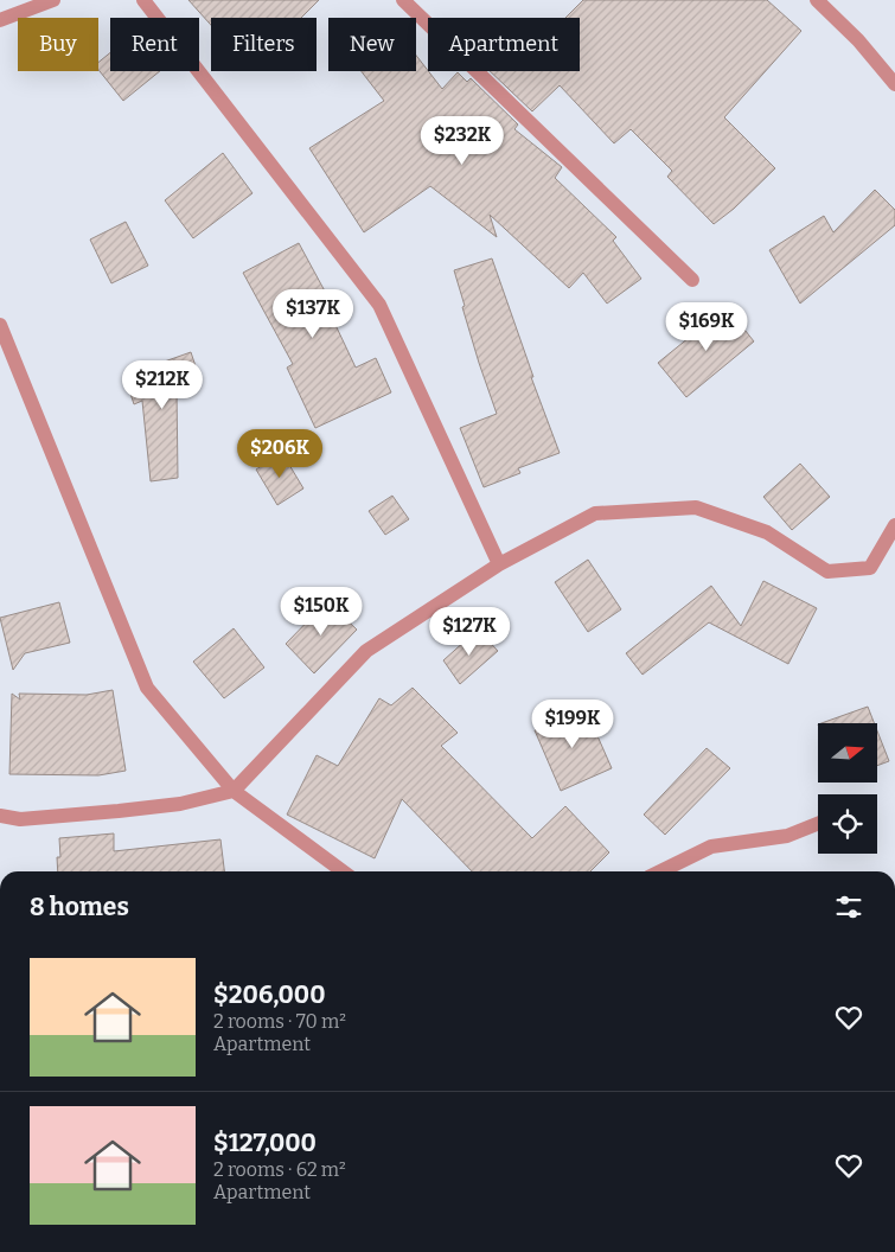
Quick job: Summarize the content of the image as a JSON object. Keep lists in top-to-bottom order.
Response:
{
  "north": "right",
  "page": {
    "chip": [
      "Buy",
      "Rent",
      "Filters",
      "New",
      "Apartment"
    ],
    "price": [
      "$232K",
      "$137K",
      "$169K",
      "$212K",
      "$206K",
      "$150K",
      "$127K",
      "$199K"
    ],
    "heading": "8 homes",
    "list": [
      {
        "name": "$206,000",
        "note": "2 rooms · 70 m² · Apartment"
      },
      {
        "name": "$127,000",
        "note": "2 rooms · 62 m² · Apartment"
      }
    ]
  }
}
